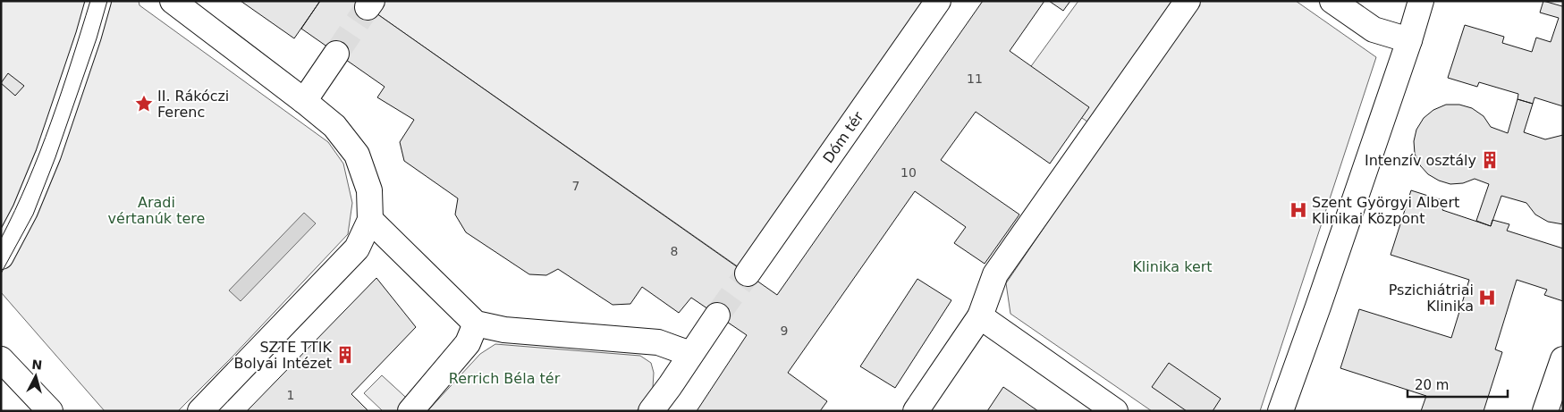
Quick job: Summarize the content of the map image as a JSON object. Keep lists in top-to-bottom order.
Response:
{
  "streets": {
    "street": ["Dóm tér"]
  },
  "parks": ["Aradi vértanúk tere", "Klinika kert", "Rerrich Béla tér"],
  "places": {
    "place": ["II. Rákóczi Ferenc"],
    "building": ["Intenzív osztály", "SZTE TTIK Bolyai Intézet"],
    "hospital": ["Szent Györgyi Albert Klinikai Központ", "Pszichiátriai Klinika"]
  },
  "house_numbers": [
    "11",
    "10",
    "7",
    "8",
    "9",
    "1"
  ],
  "scale_bar": "20 m",
  "north": "top"
}
